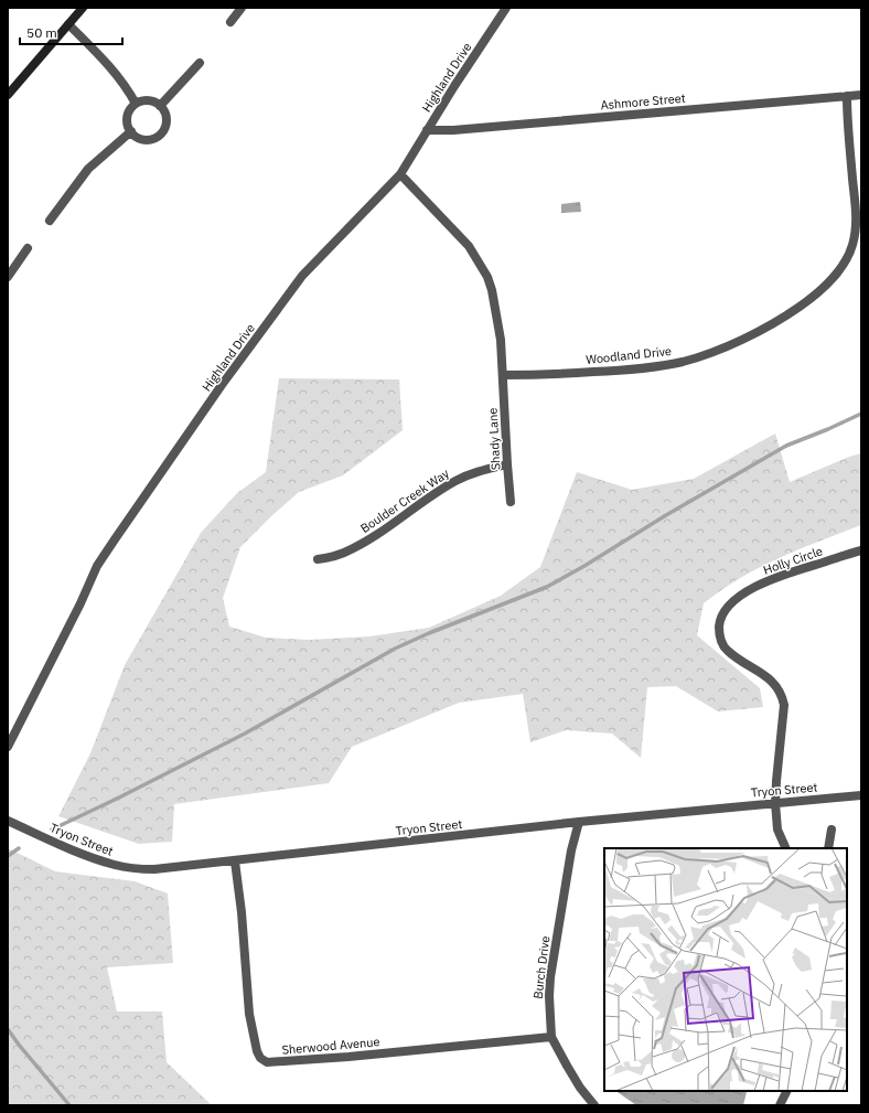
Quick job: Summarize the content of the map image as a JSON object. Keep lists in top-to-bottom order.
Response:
{
  "streets": {
    "street": [
      "Highland Drive",
      "Ashmore Street",
      "Woodland Drive",
      "Shady Lane",
      "Boulder Creek Way",
      "Holly Circle",
      "Tryon Street",
      "Burch Drive",
      "Sherwood Avenue"
    ]
  },
  "crossings": [
    ["Highland Drive", "Ashmore Street"],
    ["Ashmore Street", "Woodland Drive"],
    ["Woodland Drive", "Shady Lane"],
    ["Shady Lane", "Boulder Creek Way"],
    ["Holly Circle", "Tryon Street"],
    ["Tryon Street", "Burch Drive"],
    ["Tryon Street", "Sherwood Avenue"],
    ["Burch Drive", "Sherwood Avenue"]
  ],
  "scale_bar": "50 m"
}
